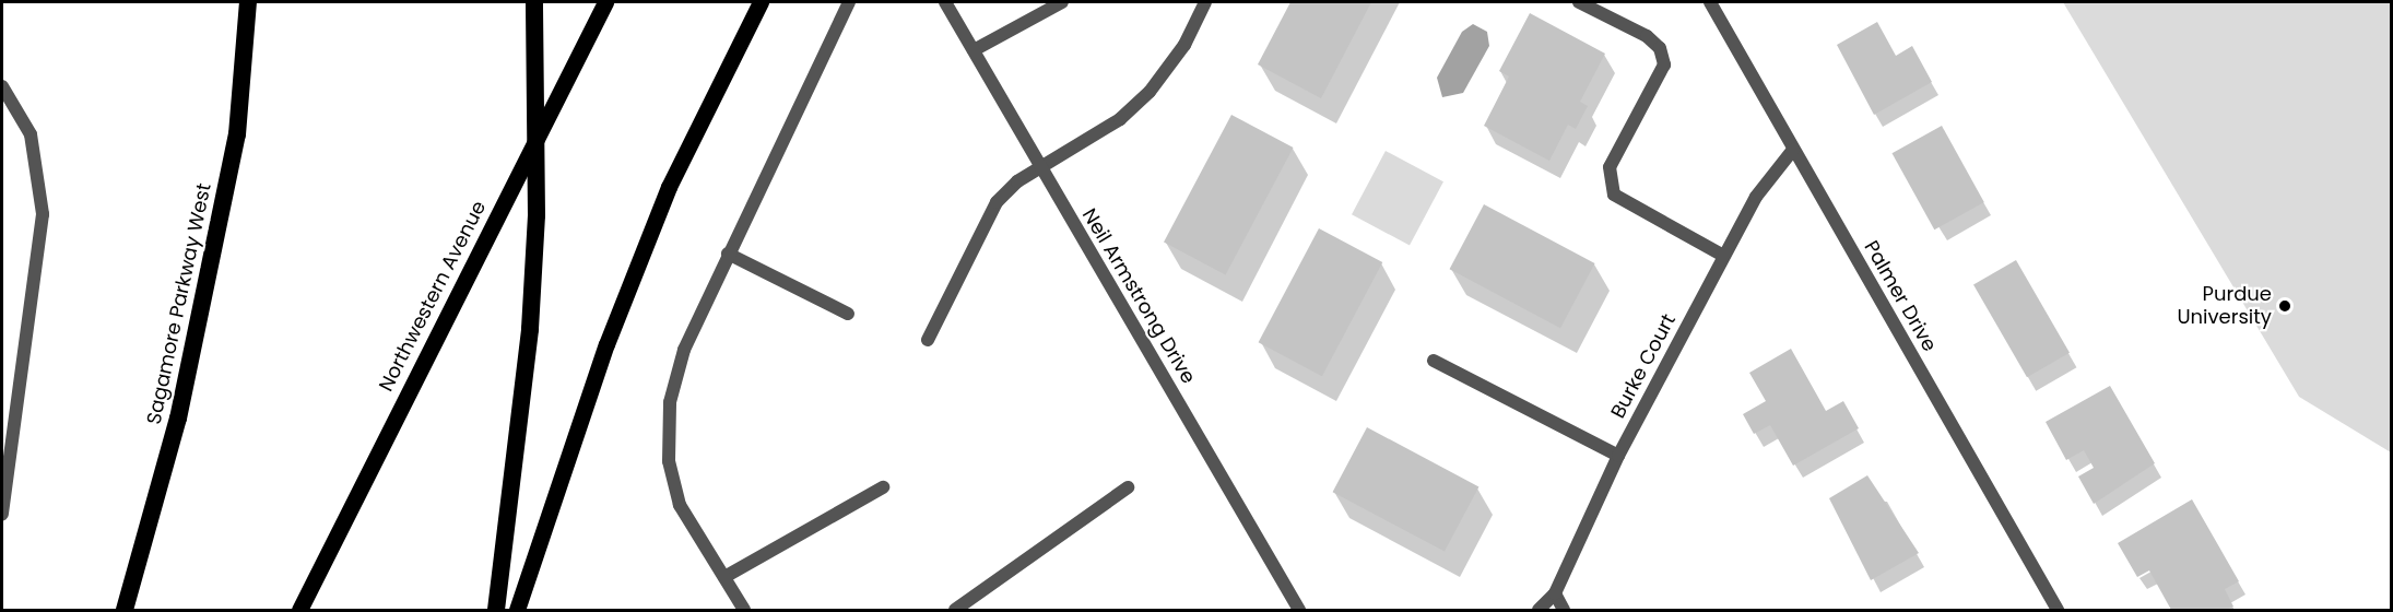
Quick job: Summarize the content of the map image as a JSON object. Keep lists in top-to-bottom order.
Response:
{
  "streets": {
    "highway": ["Sagamore Parkway West"],
    "main road": ["Northwestern Avenue"],
    "street": ["Neil Armstrong Drive", "Palmer Drive", "Burke Court"]
  },
  "crossings": [
    ["Palmer Drive", "Burke Court"]
  ],
  "places": ["Purdue University"]
}
